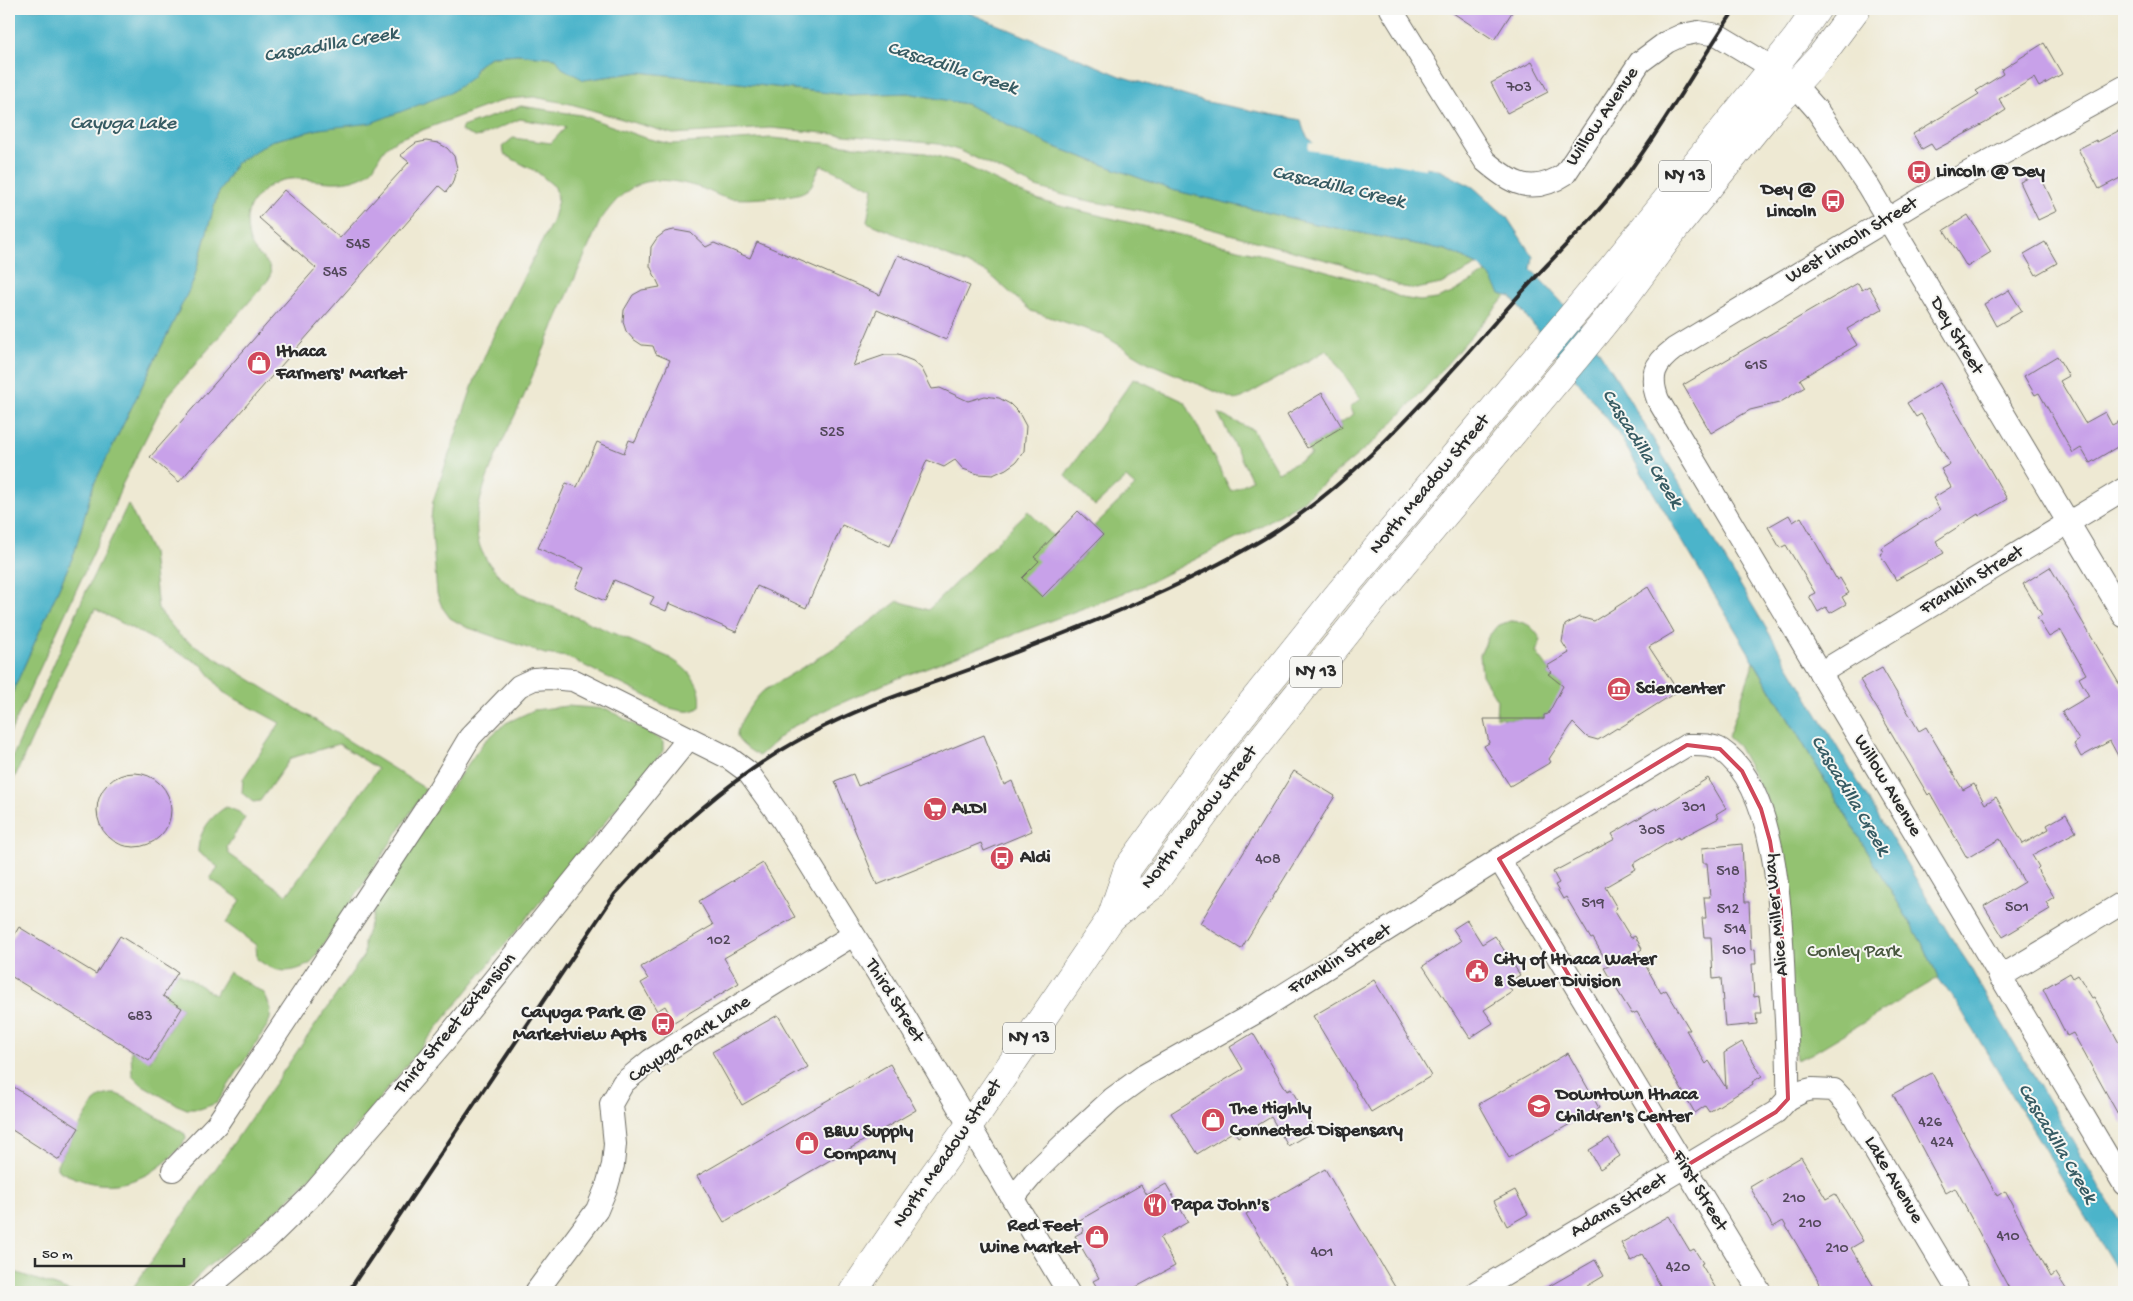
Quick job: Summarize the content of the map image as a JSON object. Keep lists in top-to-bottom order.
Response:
{
  "streets": {
    "highway": ["NY 13", "North Meadow Street"],
    "street": [
      "Willow Avenue",
      "West Lincoln Street",
      "Dey Street",
      "Franklin Street",
      "Alice Miller Way",
      "Third Street",
      "Third Street Extension",
      "Cayuga Park Lane",
      "Lake Avenue",
      "First Street",
      "Adams Street"
    ]
  },
  "crossings": [
    ["Willow Avenue", "NY 13"],
    ["Willow Avenue", "West Lincoln Street"],
    ["Willow Avenue", "Dey Street"],
    ["Willow Avenue", "North Meadow Street"],
    ["Willow Avenue", "Franklin Street"],
    ["NY 13", "Dey Street"],
    ["NY 13", "North Meadow Street"],
    ["West Lincoln Street", "Dey Street"],
    ["Dey Street", "North Meadow Street"],
    ["Dey Street", "Franklin Street"],
    ["North Meadow Street", "Third Street"],
    ["Franklin Street", "Alice Miller Way"],
    ["Franklin Street", "Third Street"],
    ["Franklin Street", "First Street"],
    ["Alice Miller Way", "Adams Street"],
    ["Third Street", "Third Street Extension"],
    ["Third Street", "Cayuga Park Lane"],
    ["Lake Avenue", "Adams Street"],
    ["First Street", "Adams Street"]
  ],
  "water": ["Cascadilla Creek", "Cayuga Lake"],
  "parks": ["Conley Park"],
  "places": {
    "bus stop": [
      "Lincoln @ Dey",
      "Dey @ Lincoln",
      "Aldi",
      "Cayuga Park @ Marketview Apts"
    ],
    "shop": [
      "Ithaca Farmers' Market",
      "The Highly Connected Dispensary",
      "B&W Supply Company",
      "Red Feet Wine Market"
    ],
    "museum": ["Sciencenter"],
    "supermarket": ["ALDI"],
    "public building": ["City of Ithaca Water & Sewer Division"],
    "school or university": ["Downtown Ithaca Children's Center"],
    "restaurant": ["Papa John's"]
  },
  "house_numbers": [
    "703",
    "545",
    "545",
    "615",
    "525",
    "301",
    "305",
    "408",
    "518",
    "519",
    "501",
    "512",
    "514",
    "102",
    "510",
    "683",
    "426",
    "424",
    "210",
    "210",
    "410",
    "210",
    "401",
    "420"
  ],
  "scale_bar": "50 m"
}
